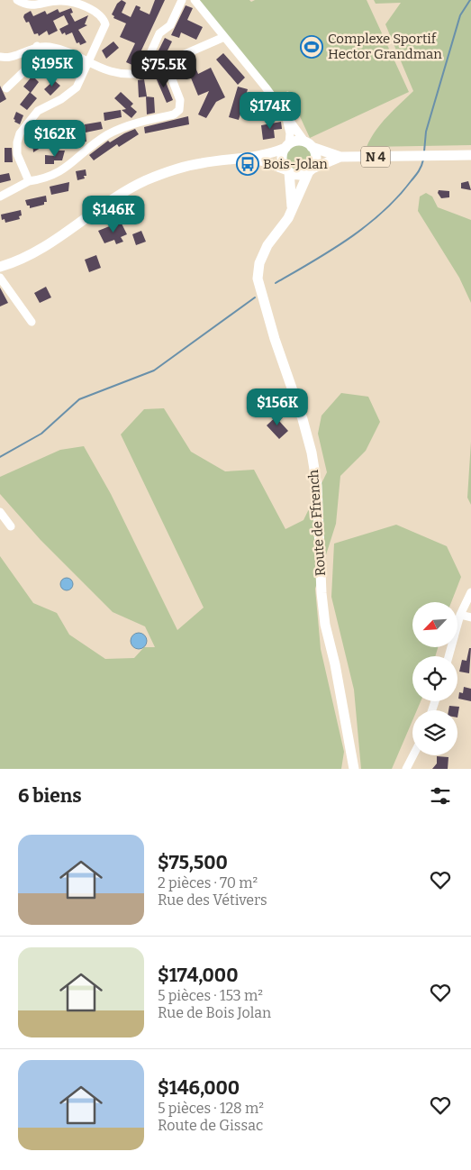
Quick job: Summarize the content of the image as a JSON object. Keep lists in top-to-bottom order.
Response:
{
  "streets": {
    "main road": ["N 4", "Route de Ffrench"]
  },
  "crossings": [
    ["N 4", "Route de Ffrench"]
  ],
  "places": {
    "sports": ["Complexe Sportif Hector Grandman"],
    "bus stop": ["Bois-Jolan"]
  },
  "north": "bottom left",
  "page": {
    "price": [
      "$195K",
      "$75.5K",
      "$174K",
      "$162K",
      "$146K",
      "$156K"
    ],
    "heading": "6 biens",
    "list": [
      {
        "name": "$75,500",
        "note": "2 pièces · 70 m² · Rue des Vétivers"
      },
      {
        "name": "$174,000",
        "note": "5 pièces · 153 m² · Rue de Bois Jolan"
      },
      {
        "name": "$146,000",
        "note": "5 pièces · 128 m² · Route de Gissac"
      }
    ]
  }
}
